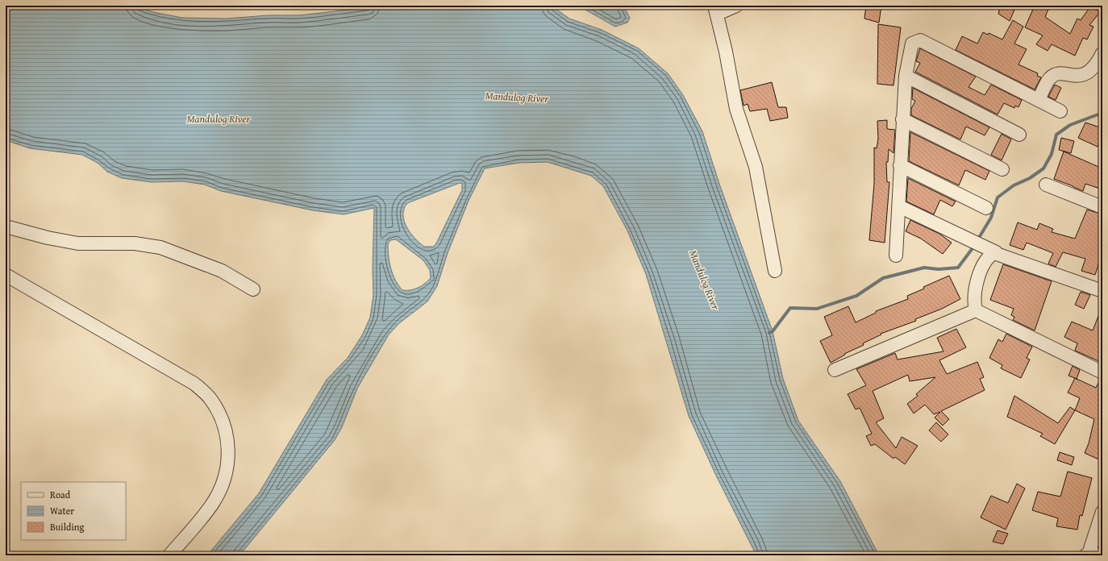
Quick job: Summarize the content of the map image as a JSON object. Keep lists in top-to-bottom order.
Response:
{
  "water": ["Mandulog River"],
  "legend": ["Road", "Water", "Building"]
}
